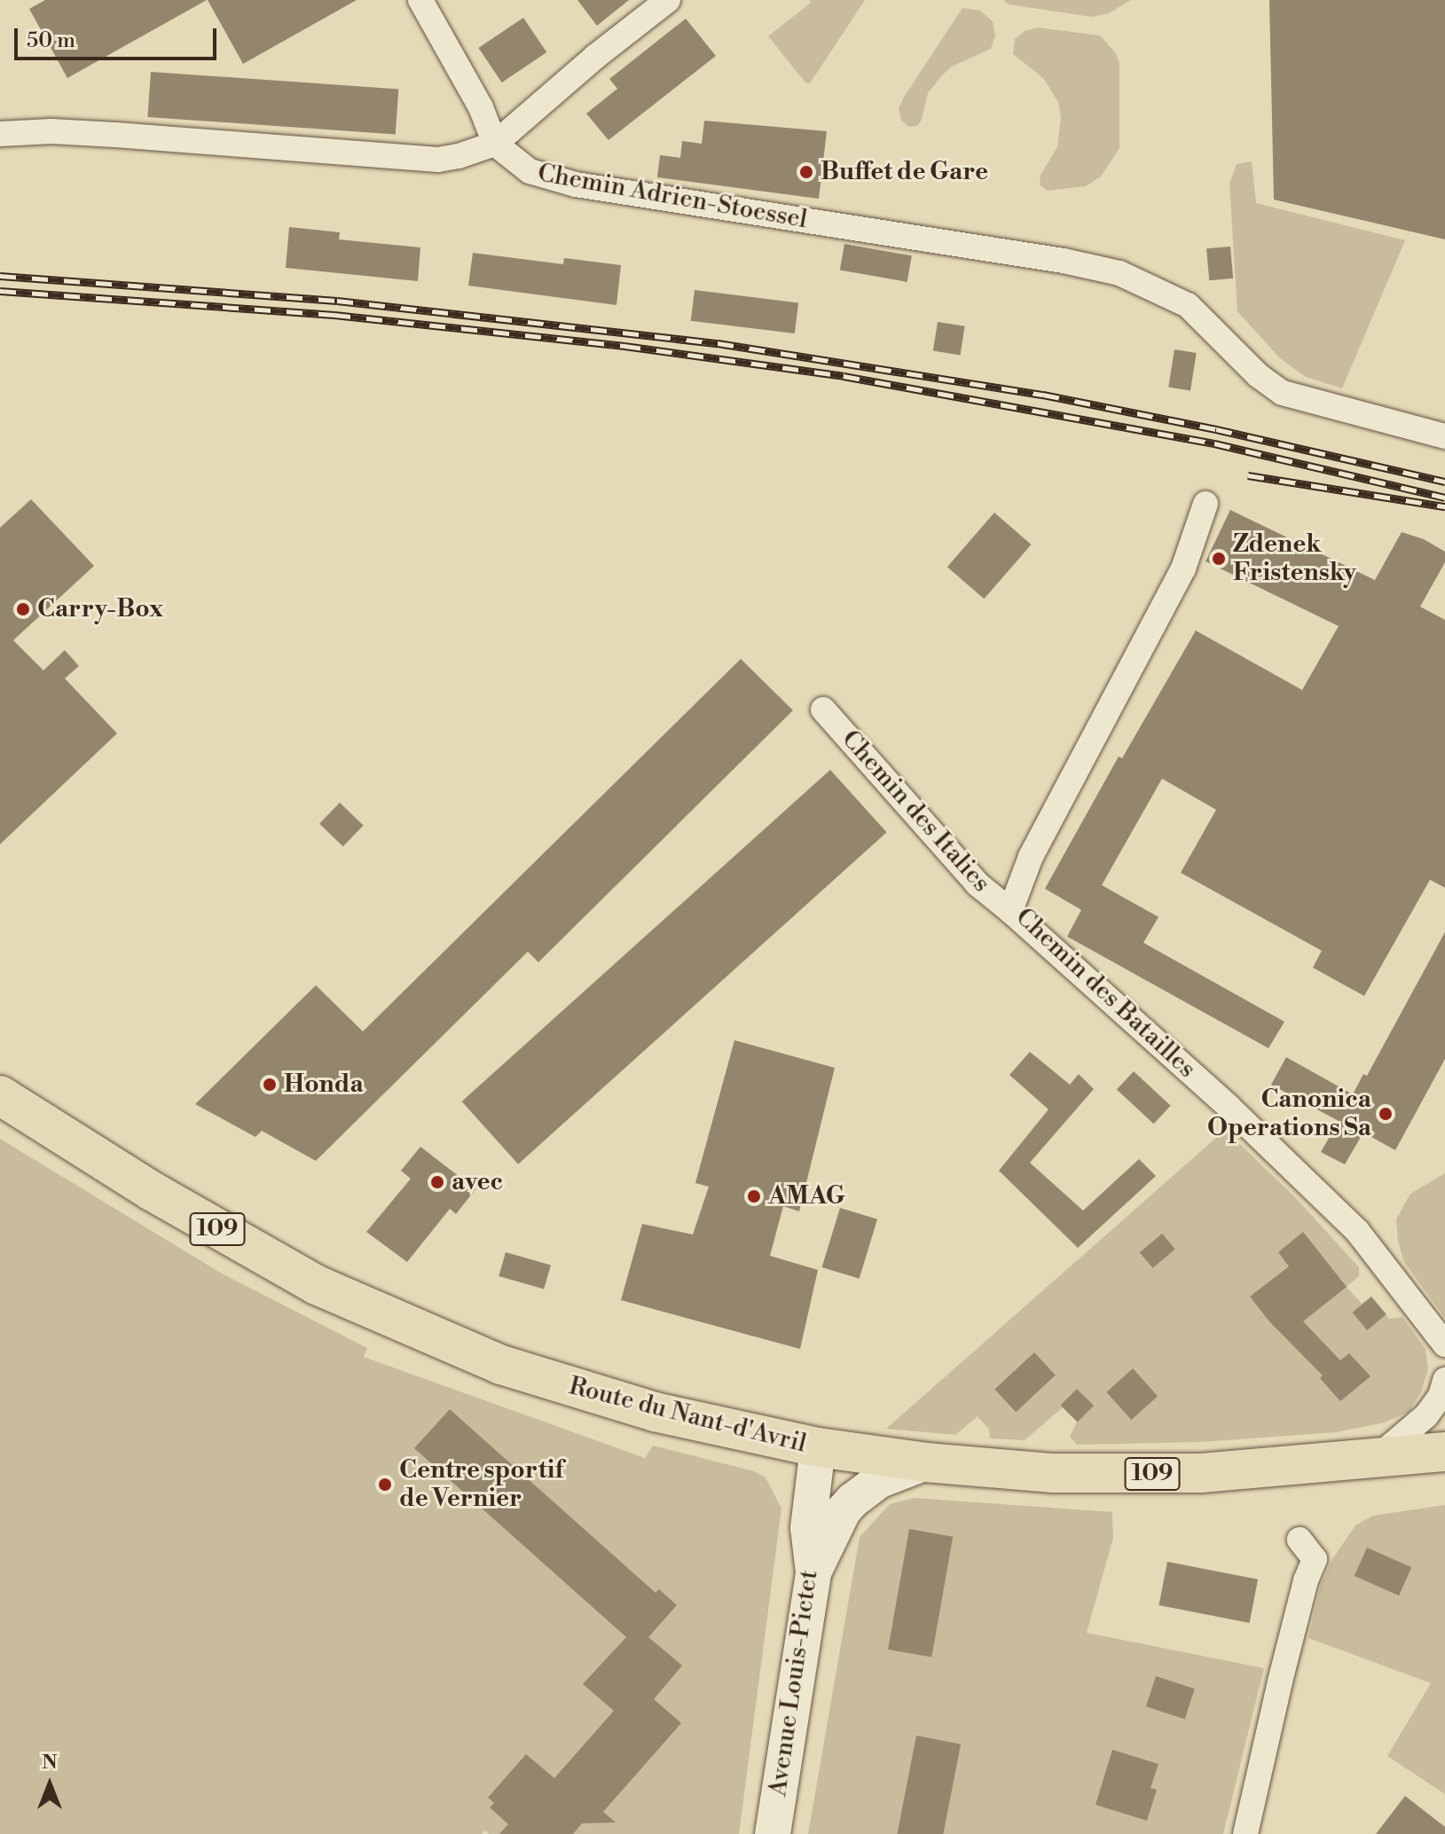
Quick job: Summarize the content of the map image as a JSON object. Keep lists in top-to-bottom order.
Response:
{
  "streets": {
    "main road": ["109", "Route du Nant-d'Avril", "Avenue Louis-Pictet"],
    "street": ["Chemin Adrien-Stoessel", "Chemin des Italies", "Chemin des Batailles"]
  },
  "crossings": [
    ["Chemin des Italies", "Chemin des Batailles"],
    ["Route du Nant-d'Avril", "Avenue Louis-Pictet"]
  ],
  "places": [
    "Buffet de Gare",
    "Zdenek Fristensky",
    "Carry-Box",
    "Honda",
    "Canonica Operations Sa",
    "avec",
    "AMAG",
    "Centre sportif de Vernier"
  ],
  "scale_bar": "50 m",
  "north": "top"
}
